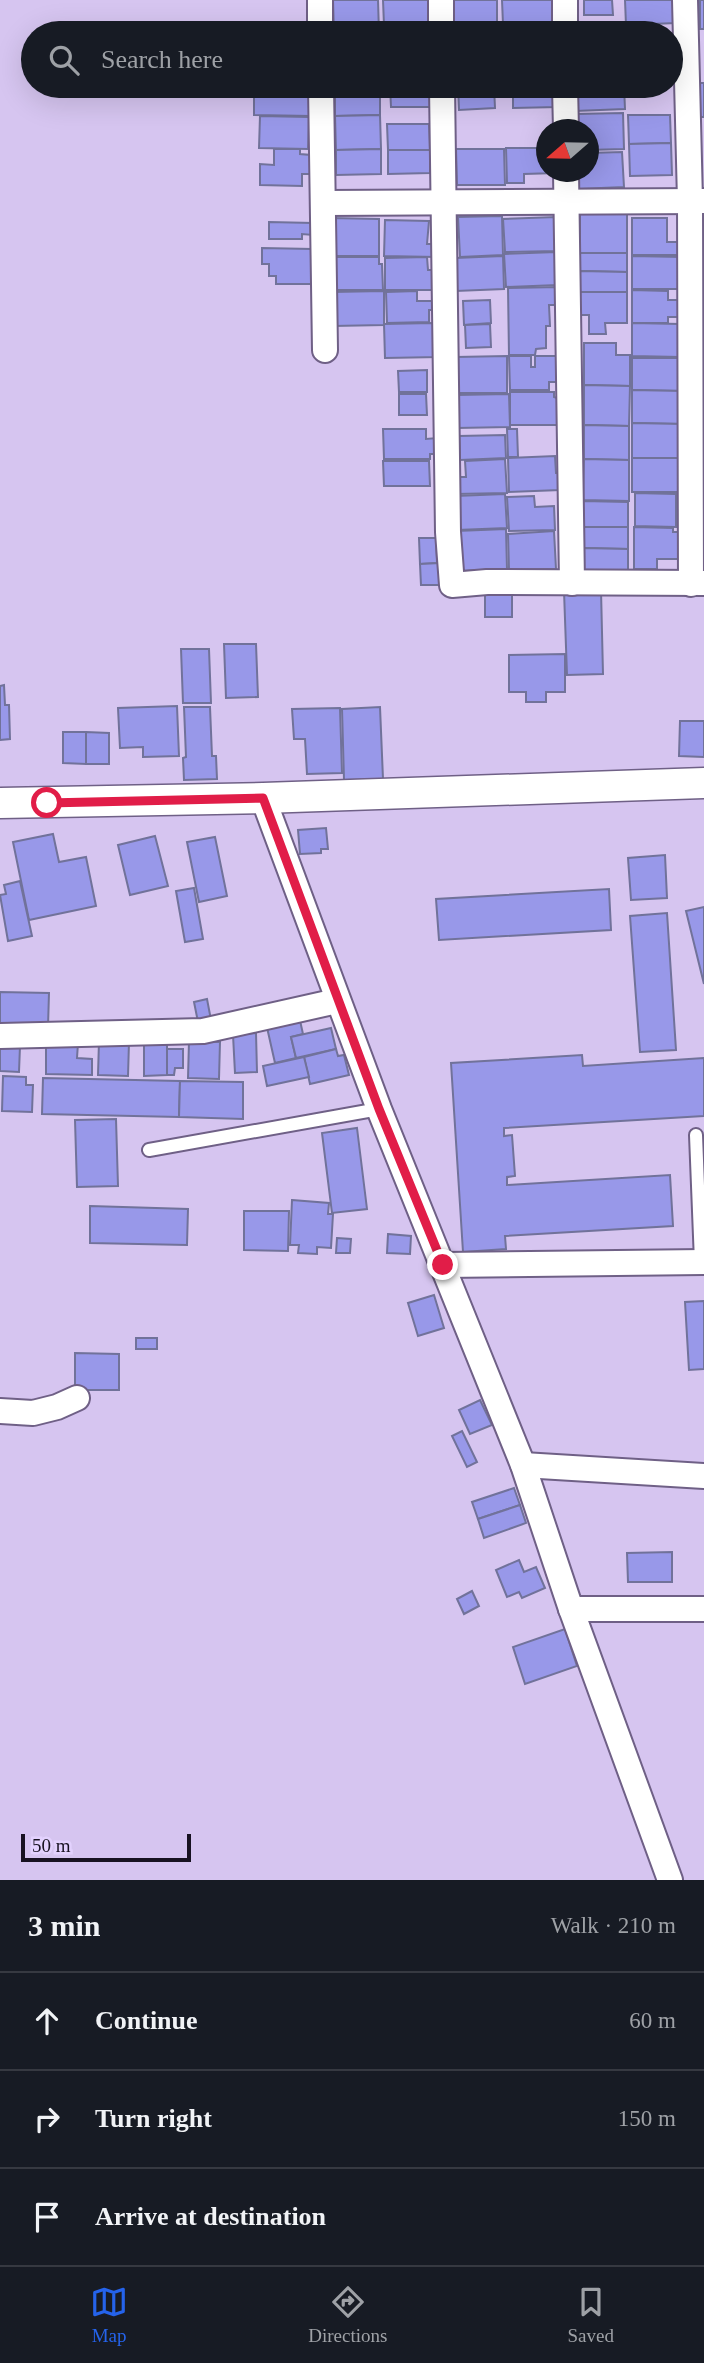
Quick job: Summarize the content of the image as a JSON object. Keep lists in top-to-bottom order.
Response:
{
  "scale_bar": "50 m",
  "north": "left",
  "page": {
    "search": "Search here",
    "scale": "50 m",
    "heading": ["3 min", "Walk · 210 m"],
    "list": [
      ["Continue", "60 m"],
      ["Turn right", "150 m"],
      "Arrive at destination"
    ],
    "nav": ["Map", "Directions", "Saved"]
  }
}
